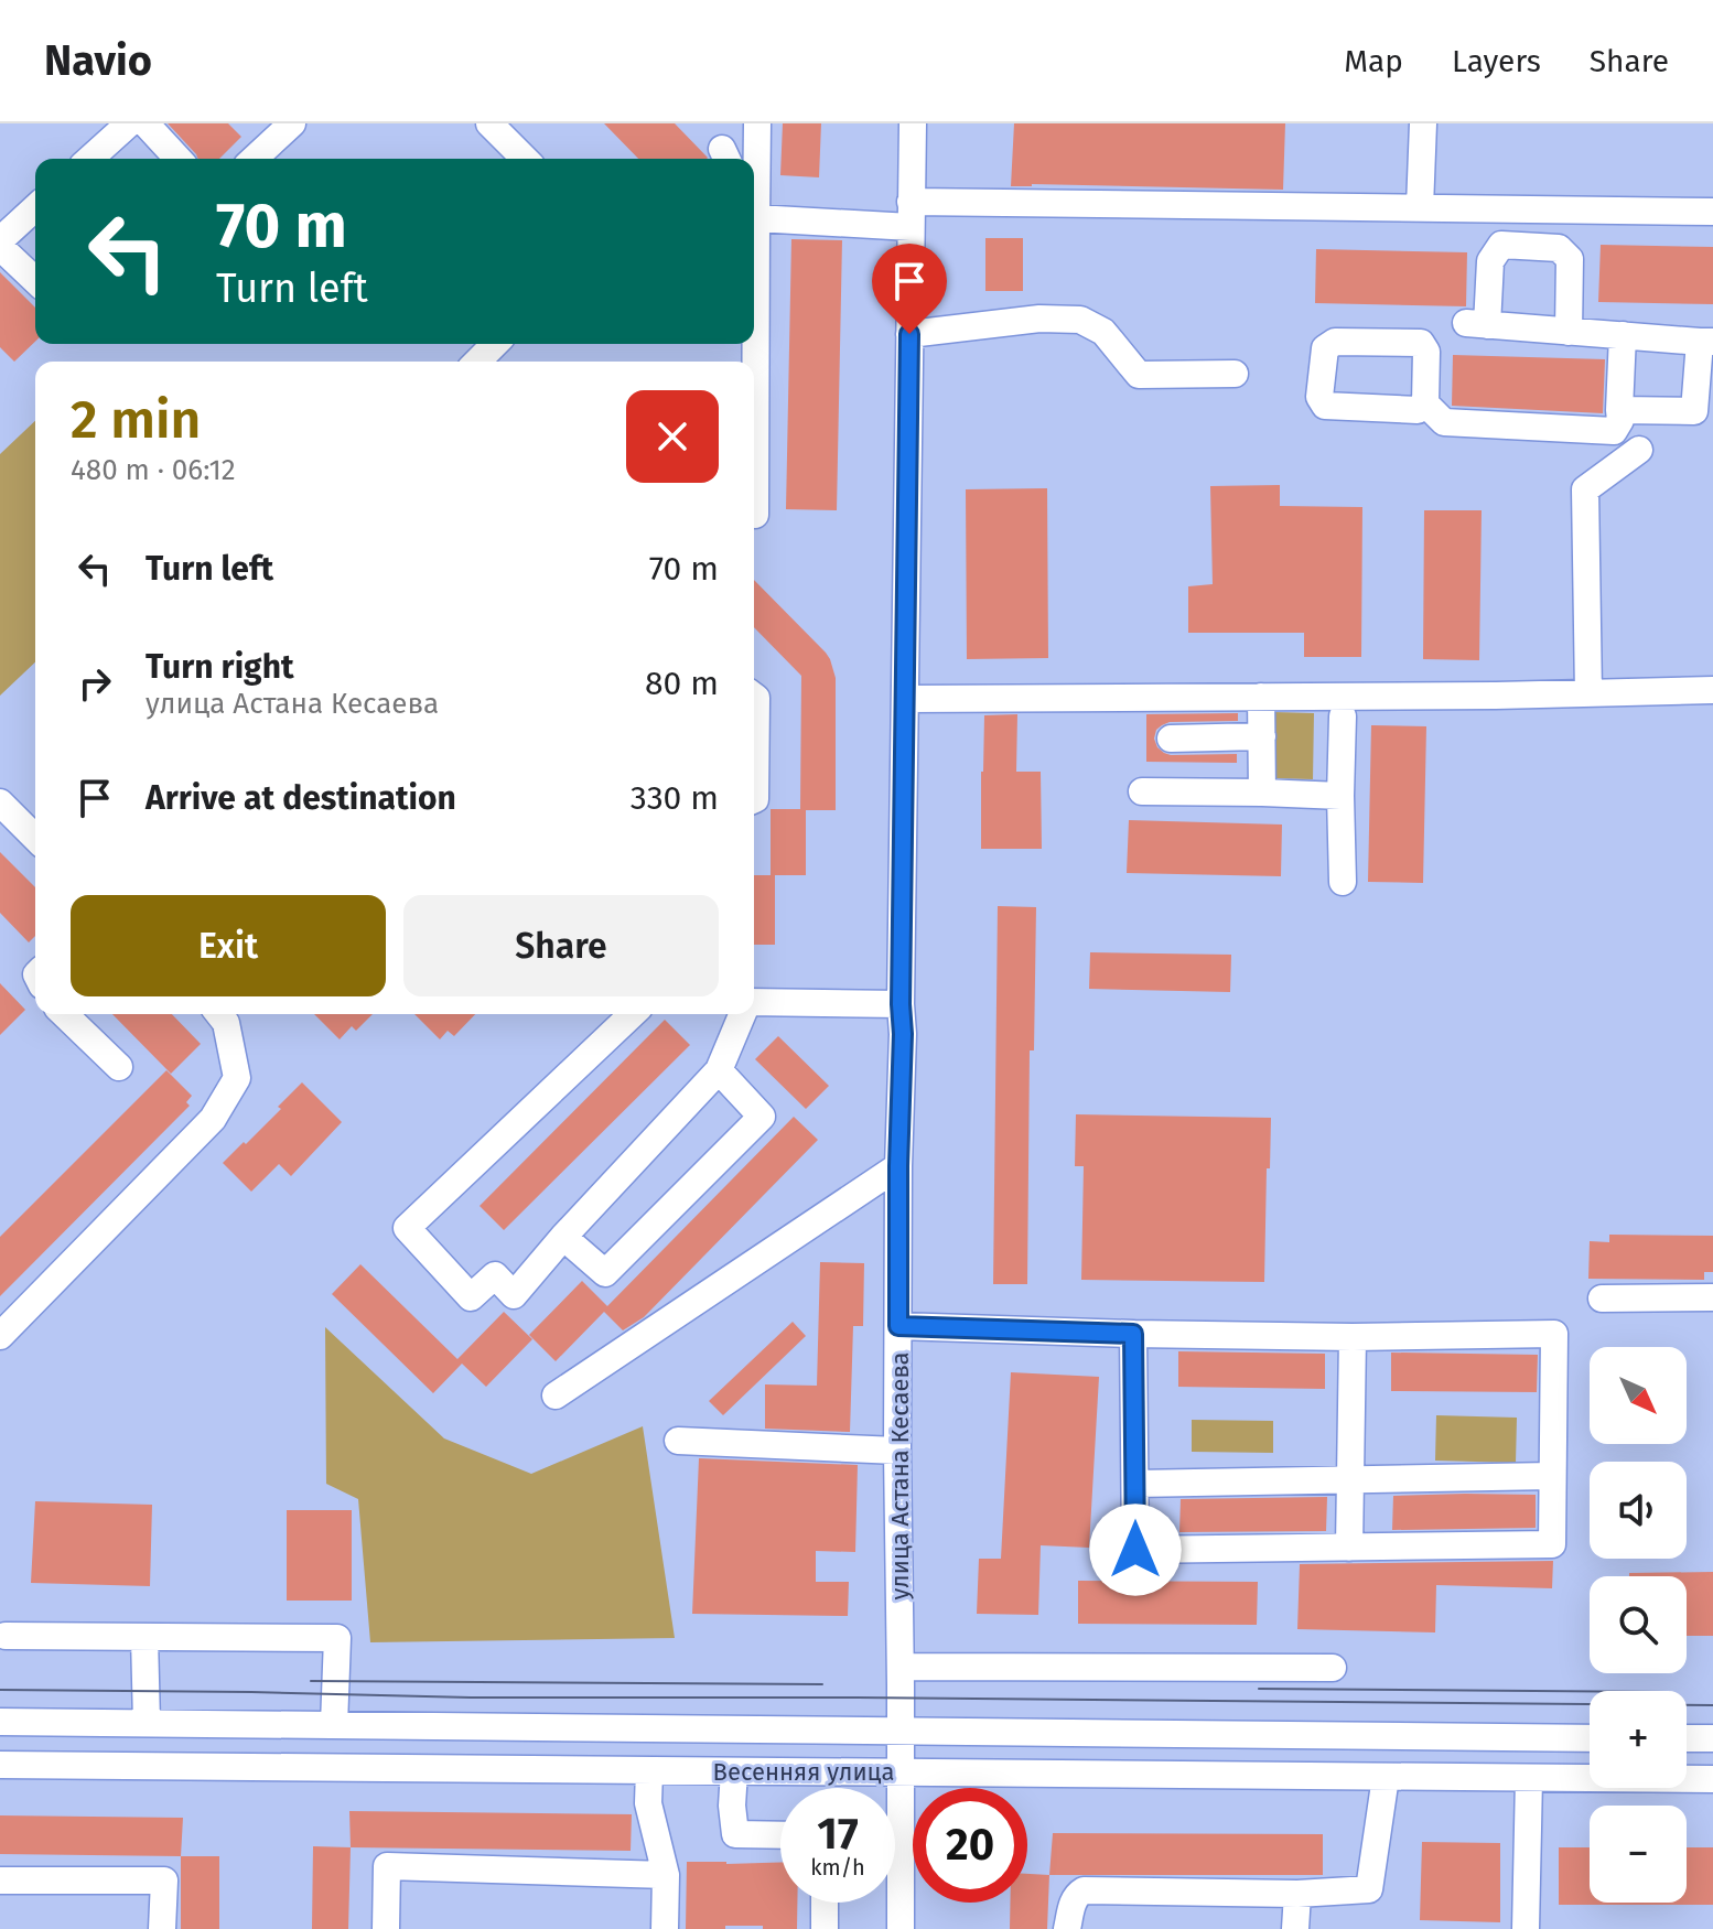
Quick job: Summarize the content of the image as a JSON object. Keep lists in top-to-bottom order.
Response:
{
  "streets": {
    "street": ["улица Астана Кесаева", "Весенняя улица"]
  },
  "crossings": [
    ["улица Астана Кесаева", "Весенняя улица"]
  ],
  "north": "bottom right",
  "page": {
    "header": "Navio",
    "nav": ["Map", "Layers", "Share"],
    "turn": ["70 m", "Turn left"],
    "heading": ["2 min", "480 m · 06:12"],
    "list": [
      {
        "name": "Turn left",
        "value": "70 m"
      },
      {
        "name": "Turn right",
        "note": "улица Астана Кесаева",
        "value": "80 m"
      },
      {
        "name": "Arrive at destination",
        "value": "330 m"
      }
    ],
    "buttons": ["Exit", "Share"],
    "map_buttons": ["+", "−"],
    "speed": "17 km/h",
    "limit": "20"
  }
}
